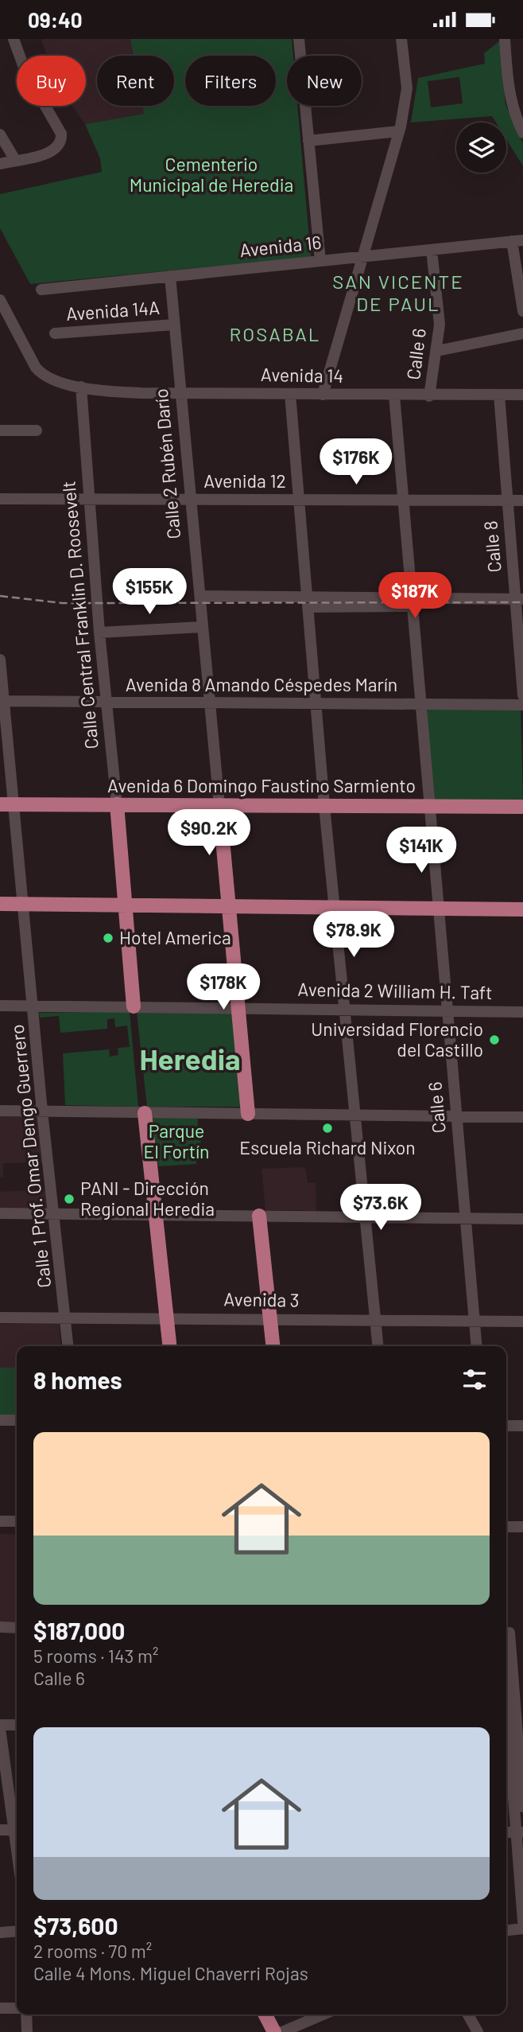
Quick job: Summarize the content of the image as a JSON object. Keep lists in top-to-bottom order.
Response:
{
  "streets": {
    "main road": ["Calle 2 Rubén Darío", "Calle Central Franklin D. Roosevelt", "Avenida 6 Domingo Faustino Sarmiento"],
    "street": [
      "Avenida 16",
      "Avenida 14A",
      "Calle 6",
      "Avenida 14",
      "Avenida 12",
      "Calle 8",
      "Avenida 8 Amando Céspedes Marín",
      "Avenida 2 William H. Taft",
      "Calle 1 Prof. Omar Dengo Guerrero",
      "Avenida 3"
    ]
  },
  "crossings": [
    ["Avenida 16", "Calle 6"],
    ["Avenida 16", "Calle 2 Rubén Darío"],
    ["Avenida 14A", "Calle 2 Rubén Darío"],
    ["Calle 6", "Avenida 14"],
    ["Calle 6", "Avenida 12"],
    ["Calle 6", "Avenida 8 Amando Céspedes Marín"],
    ["Calle 6", "Avenida 6 Domingo Faustino Sarmiento"],
    ["Calle 6", "Avenida 2 William H. Taft"],
    ["Calle 6", "Avenida 3"],
    ["Avenida 14", "Calle 2 Rubén Darío"],
    ["Avenida 14", "Calle 8"],
    ["Avenida 14", "Calle Central Franklin D. Roosevelt"],
    ["Calle 2 Rubén Darío", "Avenida 12"],
    ["Calle 2 Rubén Darío", "Avenida 8 Amando Céspedes Marín"],
    ["Calle 2 Rubén Darío", "Avenida 6 Domingo Faustino Sarmiento"],
    ["Calle 2 Rubén Darío", "Avenida 2 William H. Taft"],
    ["Avenida 12", "Calle 8"],
    ["Avenida 12", "Calle Central Franklin D. Roosevelt"],
    ["Calle Central Franklin D. Roosevelt", "Avenida 8 Amando Céspedes Marín"],
    ["Calle Central Franklin D. Roosevelt", "Avenida 6 Domingo Faustino Sarmiento"],
    ["Calle Central Franklin D. Roosevelt", "Avenida 2 William H. Taft"],
    ["Avenida 8 Amando Céspedes Marín", "Calle 1 Prof. Omar Dengo Guerrero"],
    ["Avenida 6 Domingo Faustino Sarmiento", "Calle 1 Prof. Omar Dengo Guerrero"],
    ["Avenida 2 William H. Taft", "Calle 1 Prof. Omar Dengo Guerrero"],
    ["Calle 1 Prof. Omar Dengo Guerrero", "Avenida 3"]
  ],
  "districts": ["SAN VICENTE DE PAUL", "ROSABAL", "Heredia"],
  "parks": ["Cementerio Municipal de Heredia", "Parque El Fortín"],
  "places": [
    "Hotel America",
    "Universidad Florencio del Castillo",
    "Escuela Richard Nixon",
    "PANI - Dirección Regional Heredia"
  ],
  "page": {
    "status": "09:40",
    "chip": [
      "Buy",
      "Rent",
      "Filters",
      "New"
    ],
    "price": [
      "$176K",
      "$155K",
      "$187K",
      "$90.2K",
      "$141K",
      "$78.9K",
      "$178K",
      "$73.6K"
    ],
    "heading": "8 homes",
    "list": [
      {
        "name": "$187,000",
        "note": "5 rooms · 143 m² · Calle 6"
      },
      {
        "name": "$73,600",
        "note": "2 rooms · 70 m² · Calle 4 Mons. Miguel Chaverri Rojas"
      }
    ]
  }
}
